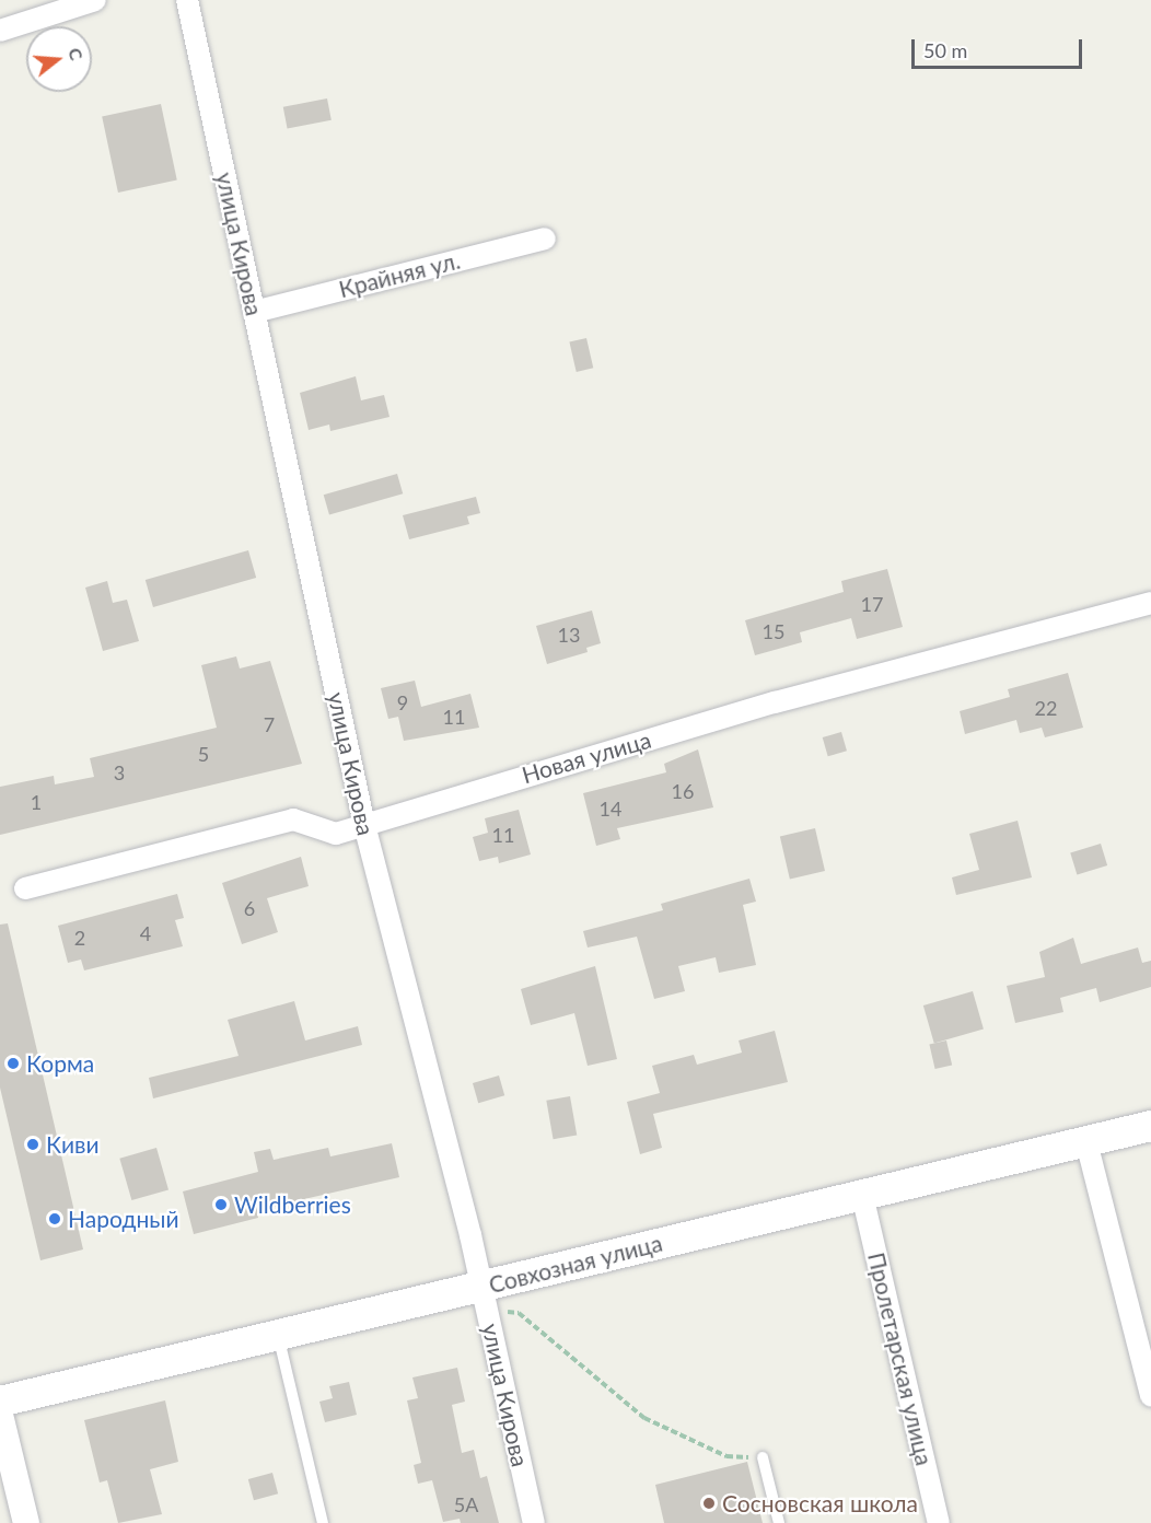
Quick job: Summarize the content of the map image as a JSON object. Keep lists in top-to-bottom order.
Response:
{
  "streets": {
    "main road": ["Совхозная улица"],
    "street": [
      "улица Кирова",
      "Крайняя ул.",
      "Новая улица",
      "Пролетарская улица"
    ]
  },
  "crossings": [
    ["улица Кирова", "Крайняя ул."],
    ["улица Кирова", "Новая улица"],
    ["улица Кирова", "Совхозная улица"],
    ["Совхозная улица", "Пролетарская улица"]
  ],
  "places": [
    "Корма",
    "Киви",
    "Wildberries",
    "Народный",
    "Сосновская школа"
  ],
  "house_numbers": [
    "17",
    "15",
    "13",
    "9",
    "22",
    "11",
    "7",
    "5",
    "3",
    "16",
    "1",
    "14",
    "11",
    "6",
    "4",
    "2",
    "5А"
  ],
  "scale_bar": "50 m",
  "north": "right"
}
